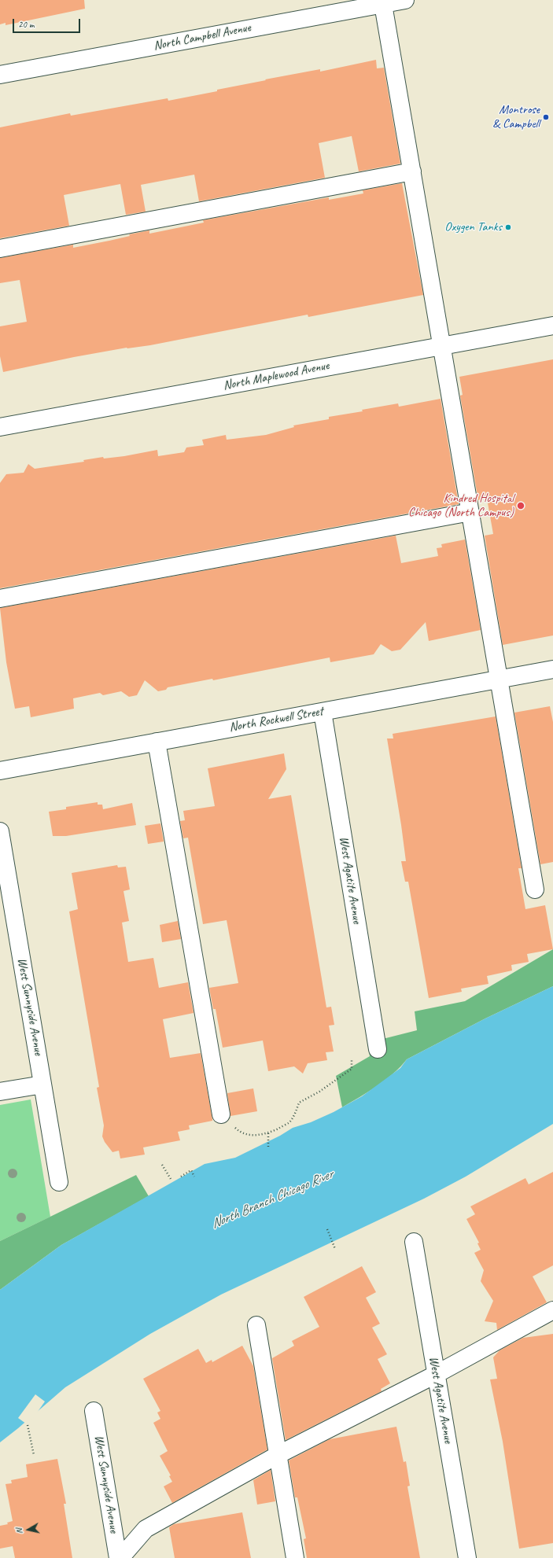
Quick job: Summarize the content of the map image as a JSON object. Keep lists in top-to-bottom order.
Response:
{
  "streets": {
    "street": [
      "North Campbell Avenue",
      "North Maplewood Avenue",
      "North Rockwell Street",
      "West Agatite Avenue",
      "West Sunnyside Avenue"
    ]
  },
  "crossings": [
    ["North Rockwell Street", "West Agatite Avenue"]
  ],
  "water": ["North Branch Chicago River"],
  "places": ["Montrose & Campbell", "Oxygen Tanks", "Kindred Hospital Chicago (North Campus)"],
  "scale_bar": "20 m",
  "north": "left"
}
